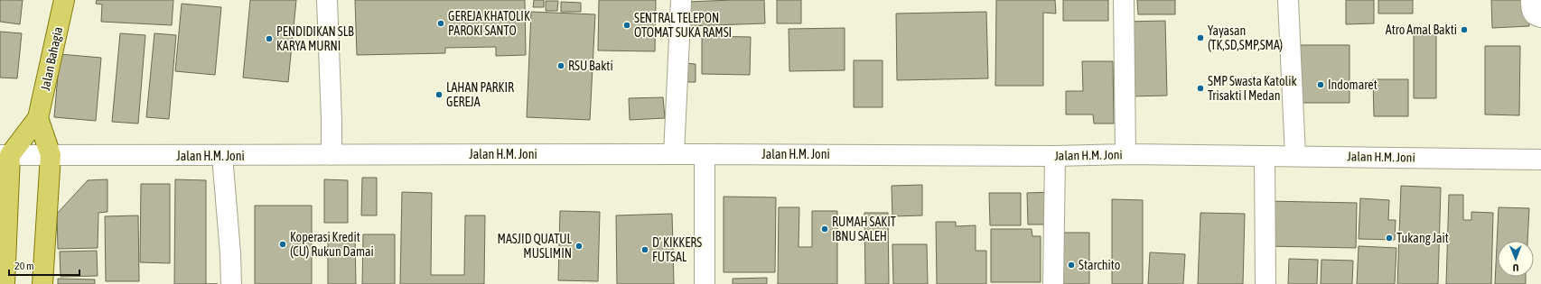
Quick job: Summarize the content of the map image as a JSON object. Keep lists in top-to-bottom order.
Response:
{
  "streets": {
    "main road": ["Jalan Bahagia"],
    "street": ["Jalan H.M. Joni"]
  },
  "crossings": [
    ["Jalan Bahagia", "Jalan H.M. Joni"]
  ],
  "places": [
    "GEREJA KHATOLIK PAROKI SANTO",
    "SENTRAL TELEPON OTOMAT SUKA RAMSI",
    "Atro Amal Bakti",
    "Yayasan (TK,SD,SMP,SMA)",
    "PENDIDIKAN SLB KARYA MURNI",
    "RSU Bakti",
    "Indomaret",
    "SMP Swasta Katolik Trisakti I Medan",
    "LAHAN PARKIR GEREJA",
    "RUMAH SAKIT IBNU SALEH",
    "Tukang Jait",
    "Koperasi Kredit (CU) Rukun Damai",
    "MASJID QUATUL MUSLIMIN",
    "D' KIKKERS FUTSAL",
    "Starchito"
  ],
  "scale_bar": "20 m",
  "north": "bottom"
}
